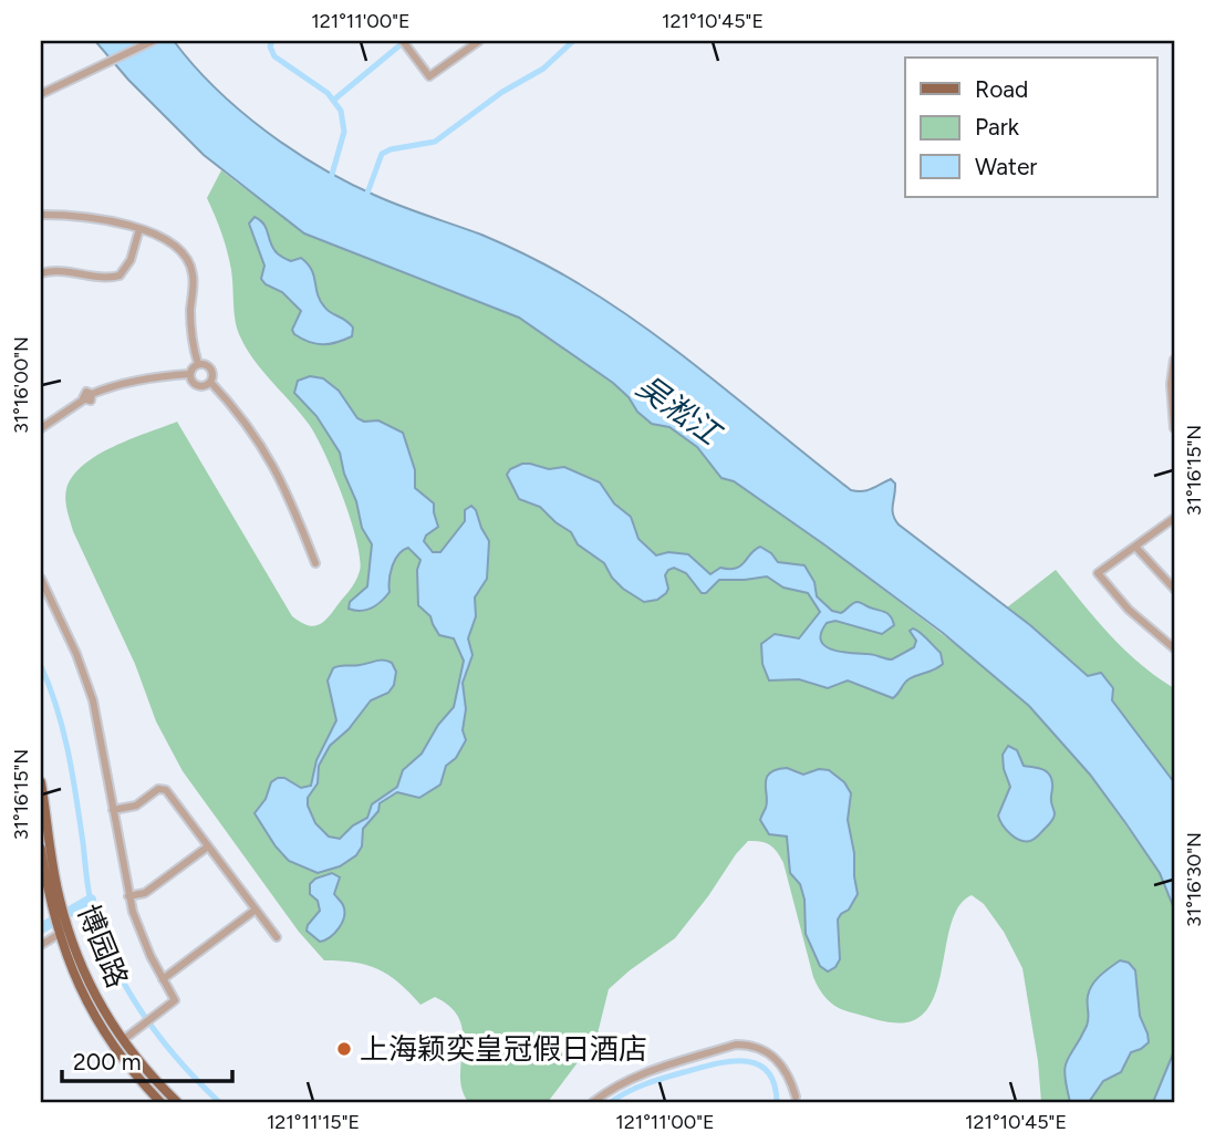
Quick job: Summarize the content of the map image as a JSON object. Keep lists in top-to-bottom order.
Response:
{
  "streets": {
    "main road": ["博园路"]
  },
  "water": ["吴淞江"],
  "places": ["上海颖奕皇冠假日酒店"],
  "legend": ["Road", "Park", "Water"],
  "scale_bar": "200 m",
  "coordinates": [
    "121°11'00\"E",
    "121°10'45\"E",
    "31°16'00\"N",
    "31°16'15\"N",
    "31°16'30\"N",
    "121°11'15\"E"
  ]
}
